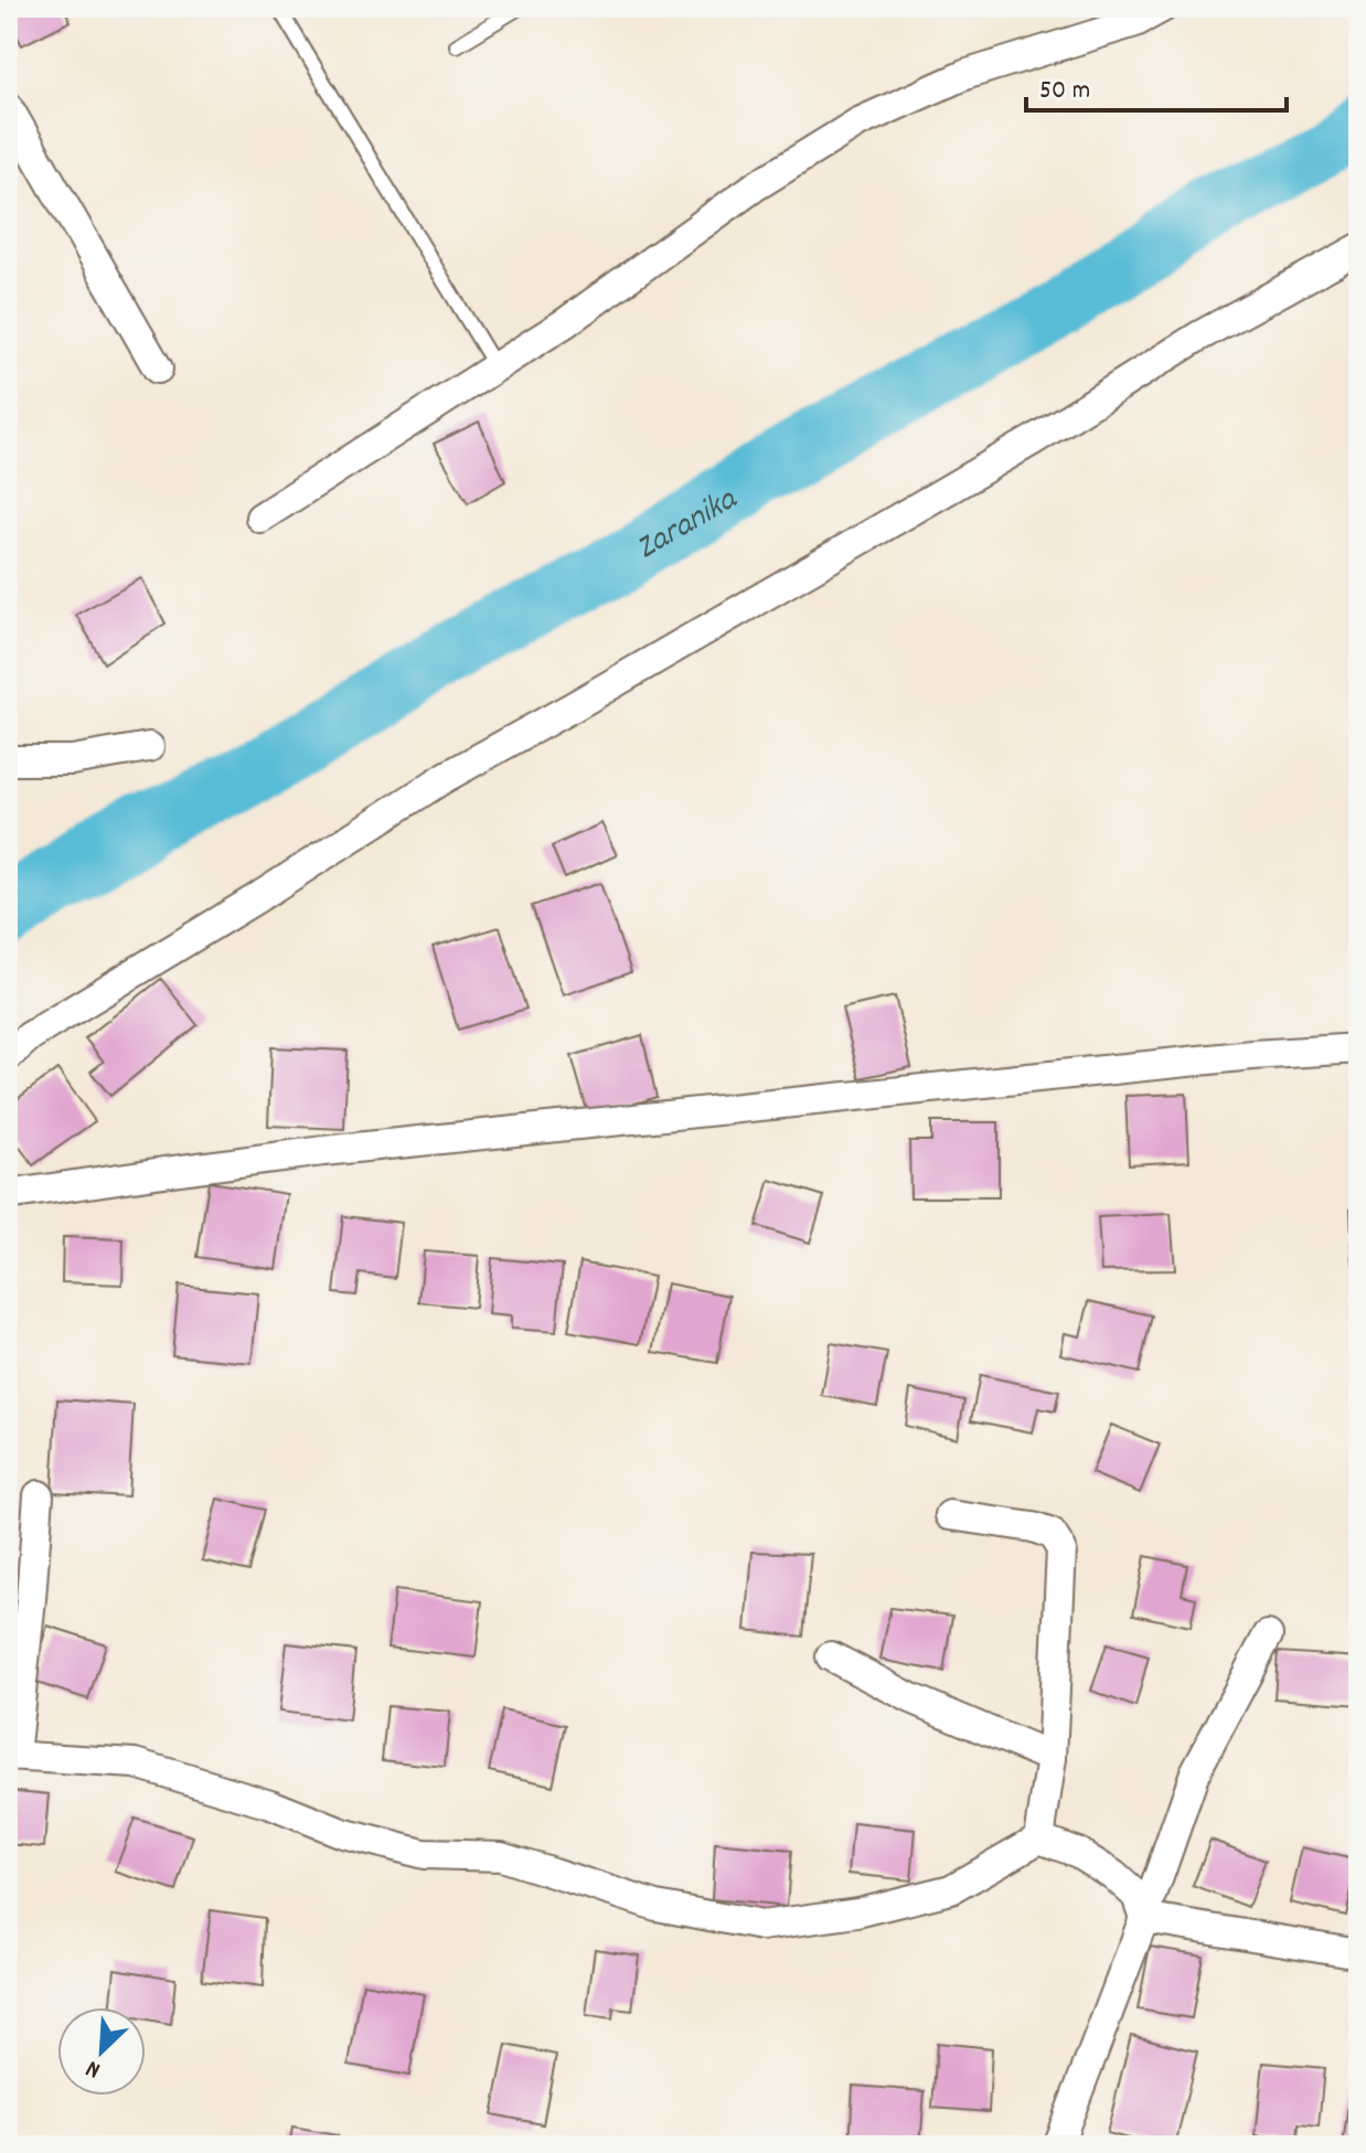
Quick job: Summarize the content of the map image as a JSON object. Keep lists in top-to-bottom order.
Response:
{
  "water": ["Zaranika"],
  "scale_bar": "50 m",
  "north": "bottom left"
}
